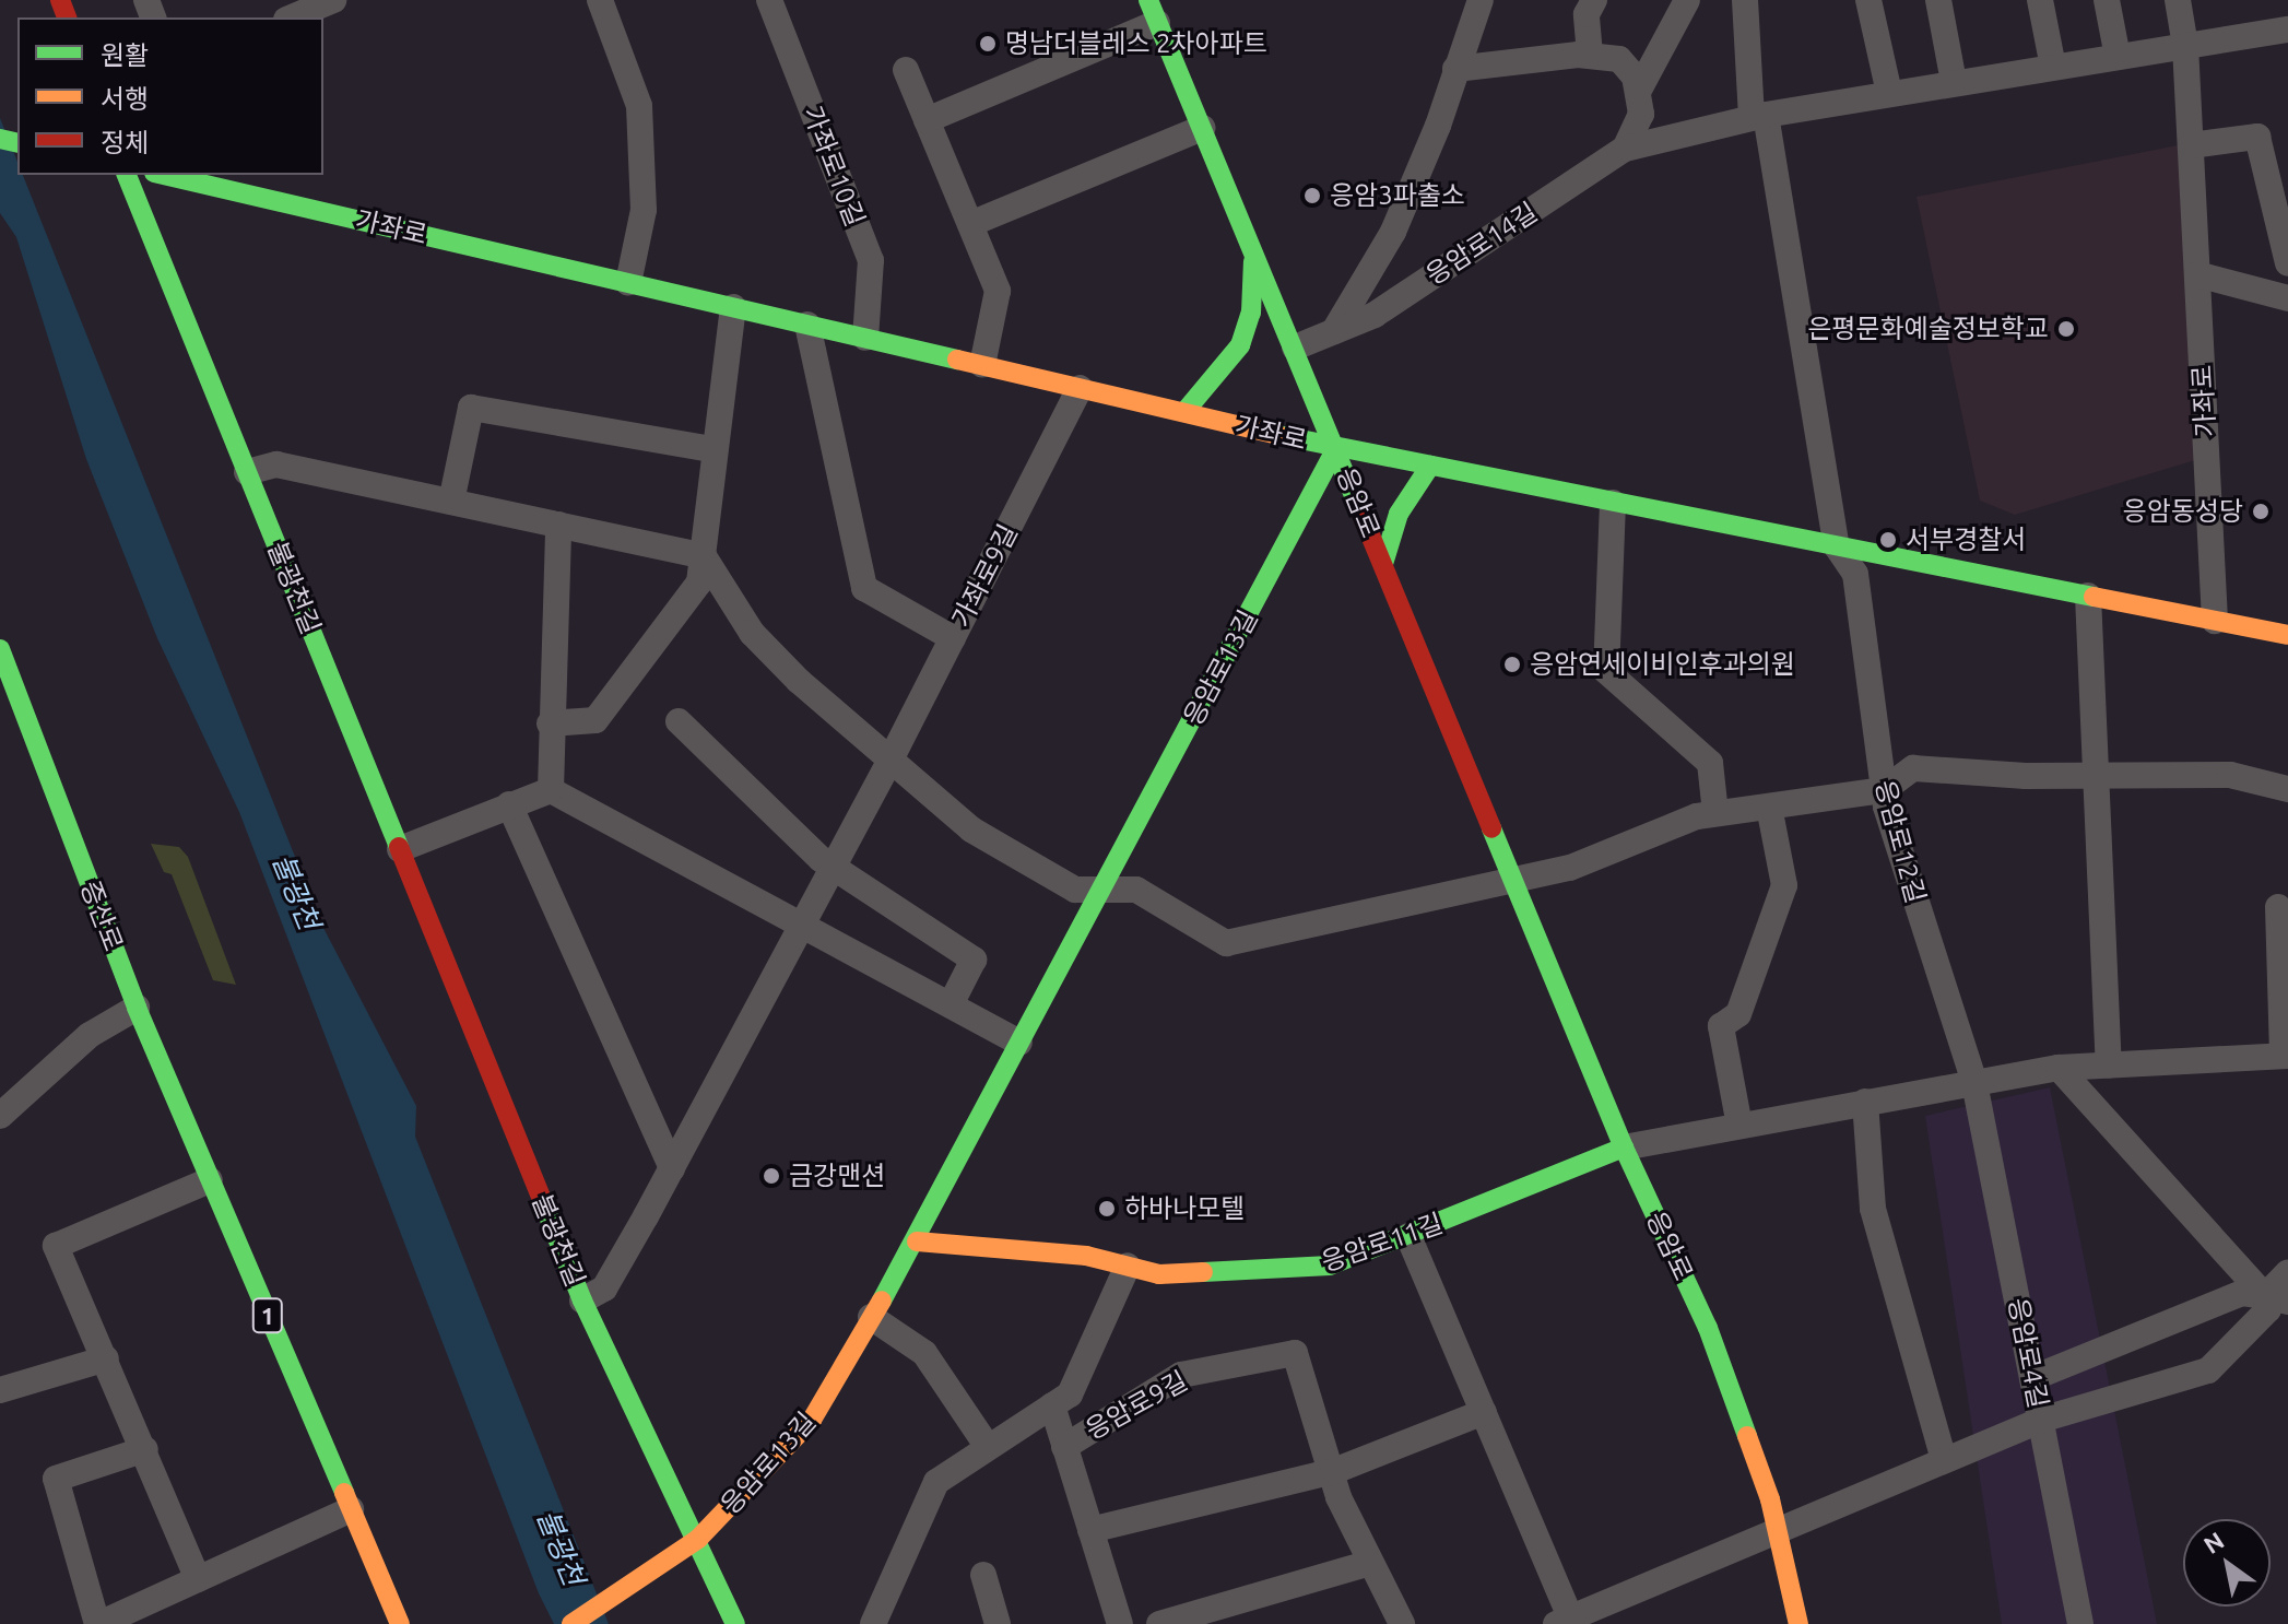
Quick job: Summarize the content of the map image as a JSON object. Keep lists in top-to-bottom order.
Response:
{
  "streets": {
    "main road": [
      "가좌로",
      "응암로",
      "불광천길",
      "응암로13길",
      "증산로",
      "응암로11길",
      "1"
    ],
    "street": [
      "가좌로10길",
      "응암로14길",
      "가좌로9길",
      "응암로12길",
      "응암로4길",
      "응암로9길"
    ]
  },
  "crossings": [
    ["가좌로10길", "가좌로"],
    ["가좌로", "응암로"],
    ["가좌로", "가좌로9길"],
    ["가좌로", "응암로13길"],
    ["가좌로", "응암로12길"],
    ["응암로14길", "응암로"],
    ["응암로", "응암로13길"],
    ["응암로", "응암로11길"],
    ["가좌로9길", "불광천길"],
    ["불광천길", "응암로13길"],
    ["응암로13길", "응암로11길"],
    ["응암로12길", "응암로4길"]
  ],
  "water": ["불광천"],
  "places": [
    "명남더블레스 2차아파트",
    "응암3파출소",
    "은평문화예술정보학교",
    "응암동성당",
    "서부경찰서",
    "응암연세이비인후과의원",
    "금강맨션",
    "하바나모텔"
  ],
  "legend": ["원활", "서행", "정체"],
  "north": "top left"
}
